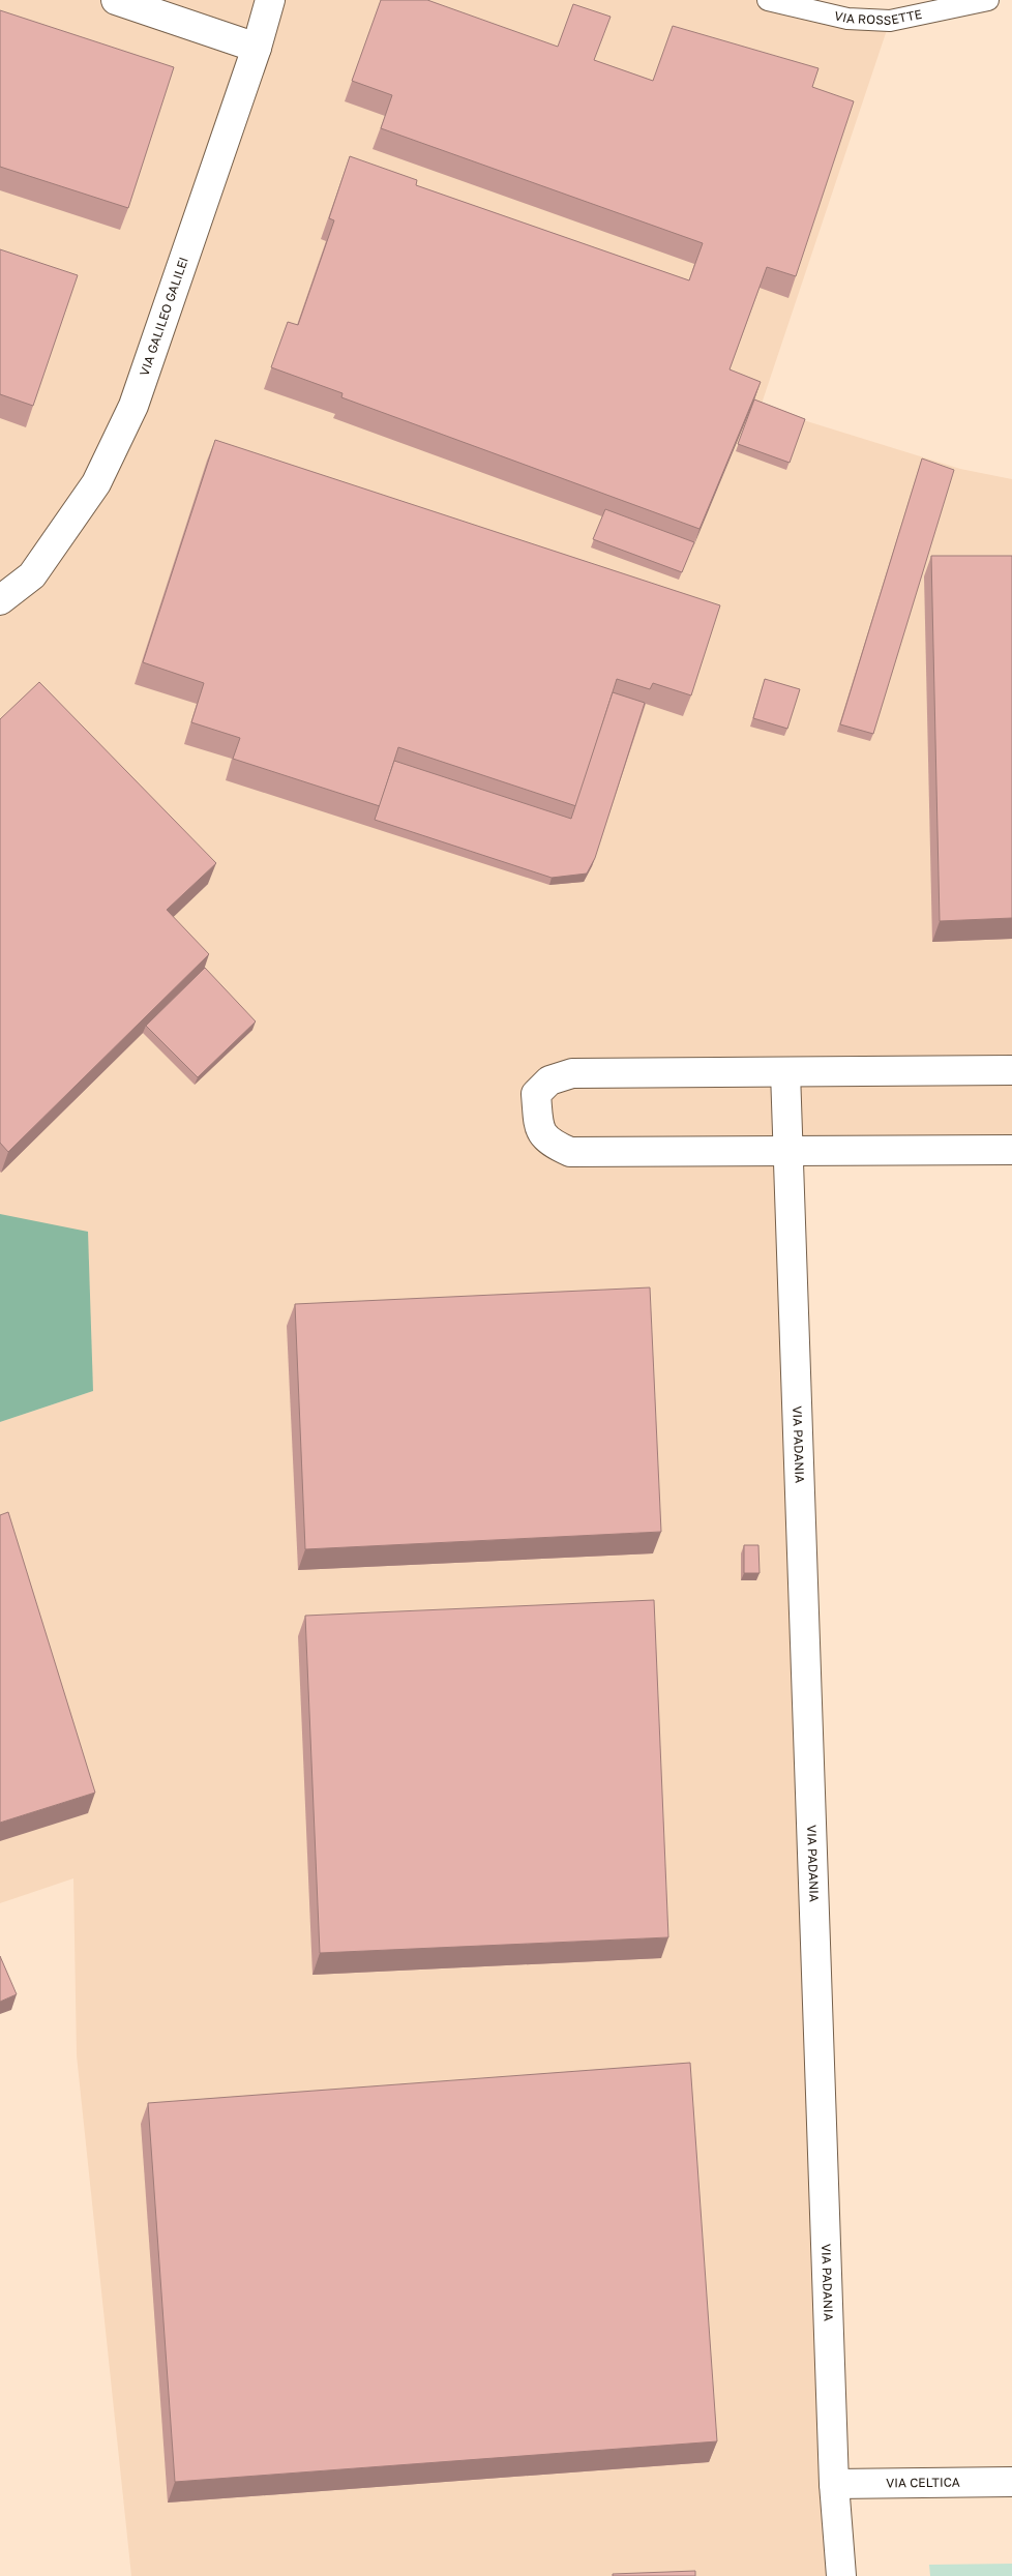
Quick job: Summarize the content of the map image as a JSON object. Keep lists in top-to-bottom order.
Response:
{
  "streets": {
    "street": ["VIA GALILEO GALILEI", "VIA PADANIA", "VIA CELTICA"],
    "lane": ["VIA ROSSETTE"]
  },
  "crossings": [
    ["VIA PADANIA", "VIA CELTICA"]
  ]
}
